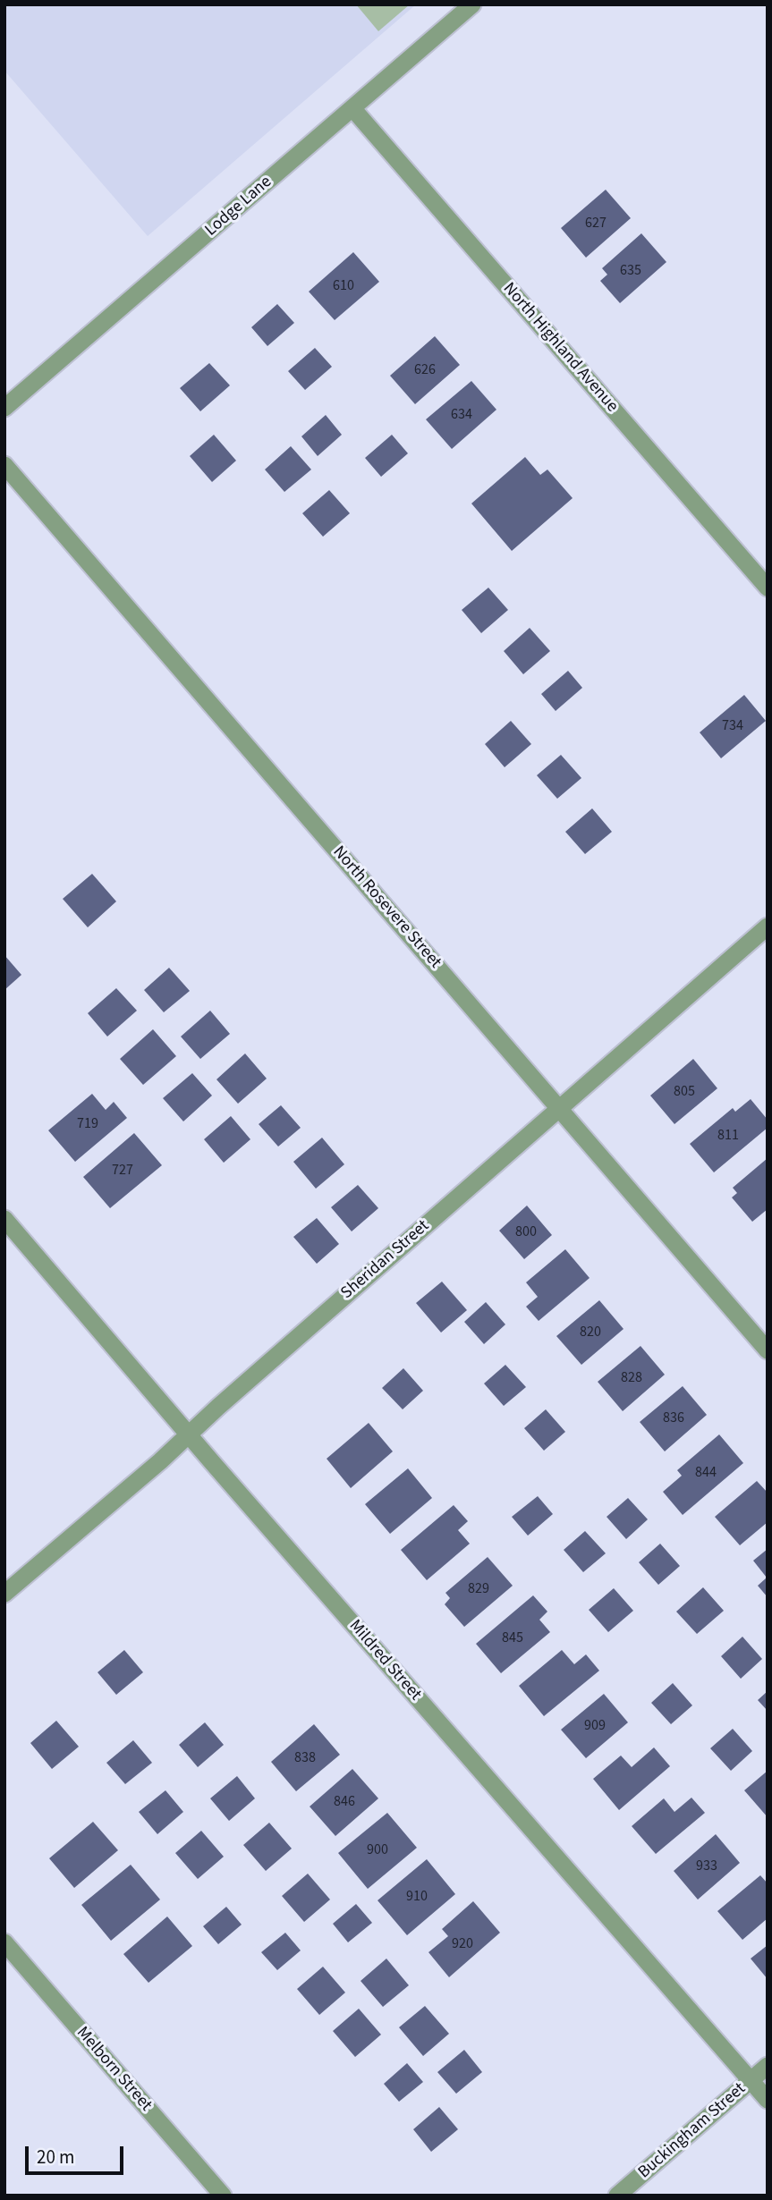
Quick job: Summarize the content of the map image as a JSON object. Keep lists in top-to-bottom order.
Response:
{
  "streets": {
    "street": [
      "Lodge Lane",
      "North Highland Avenue",
      "North Rosevere Street",
      "Sheridan Street",
      "Mildred Street",
      "Melborn Street",
      "Buckingham Street"
    ]
  },
  "crossings": [
    ["Lodge Lane", "North Highland Avenue"],
    ["North Rosevere Street", "Sheridan Street"],
    ["Sheridan Street", "Mildred Street"],
    ["Mildred Street", "Buckingham Street"]
  ],
  "house_numbers": [
    "627",
    "635",
    "610",
    "626",
    "634",
    "734",
    "805",
    "719",
    "811",
    "727",
    "800",
    "820",
    "828",
    "836",
    "844",
    "829",
    "845",
    "909",
    "838",
    "846",
    "900",
    "933",
    "910",
    "920"
  ],
  "scale_bar": "20 m"
}
